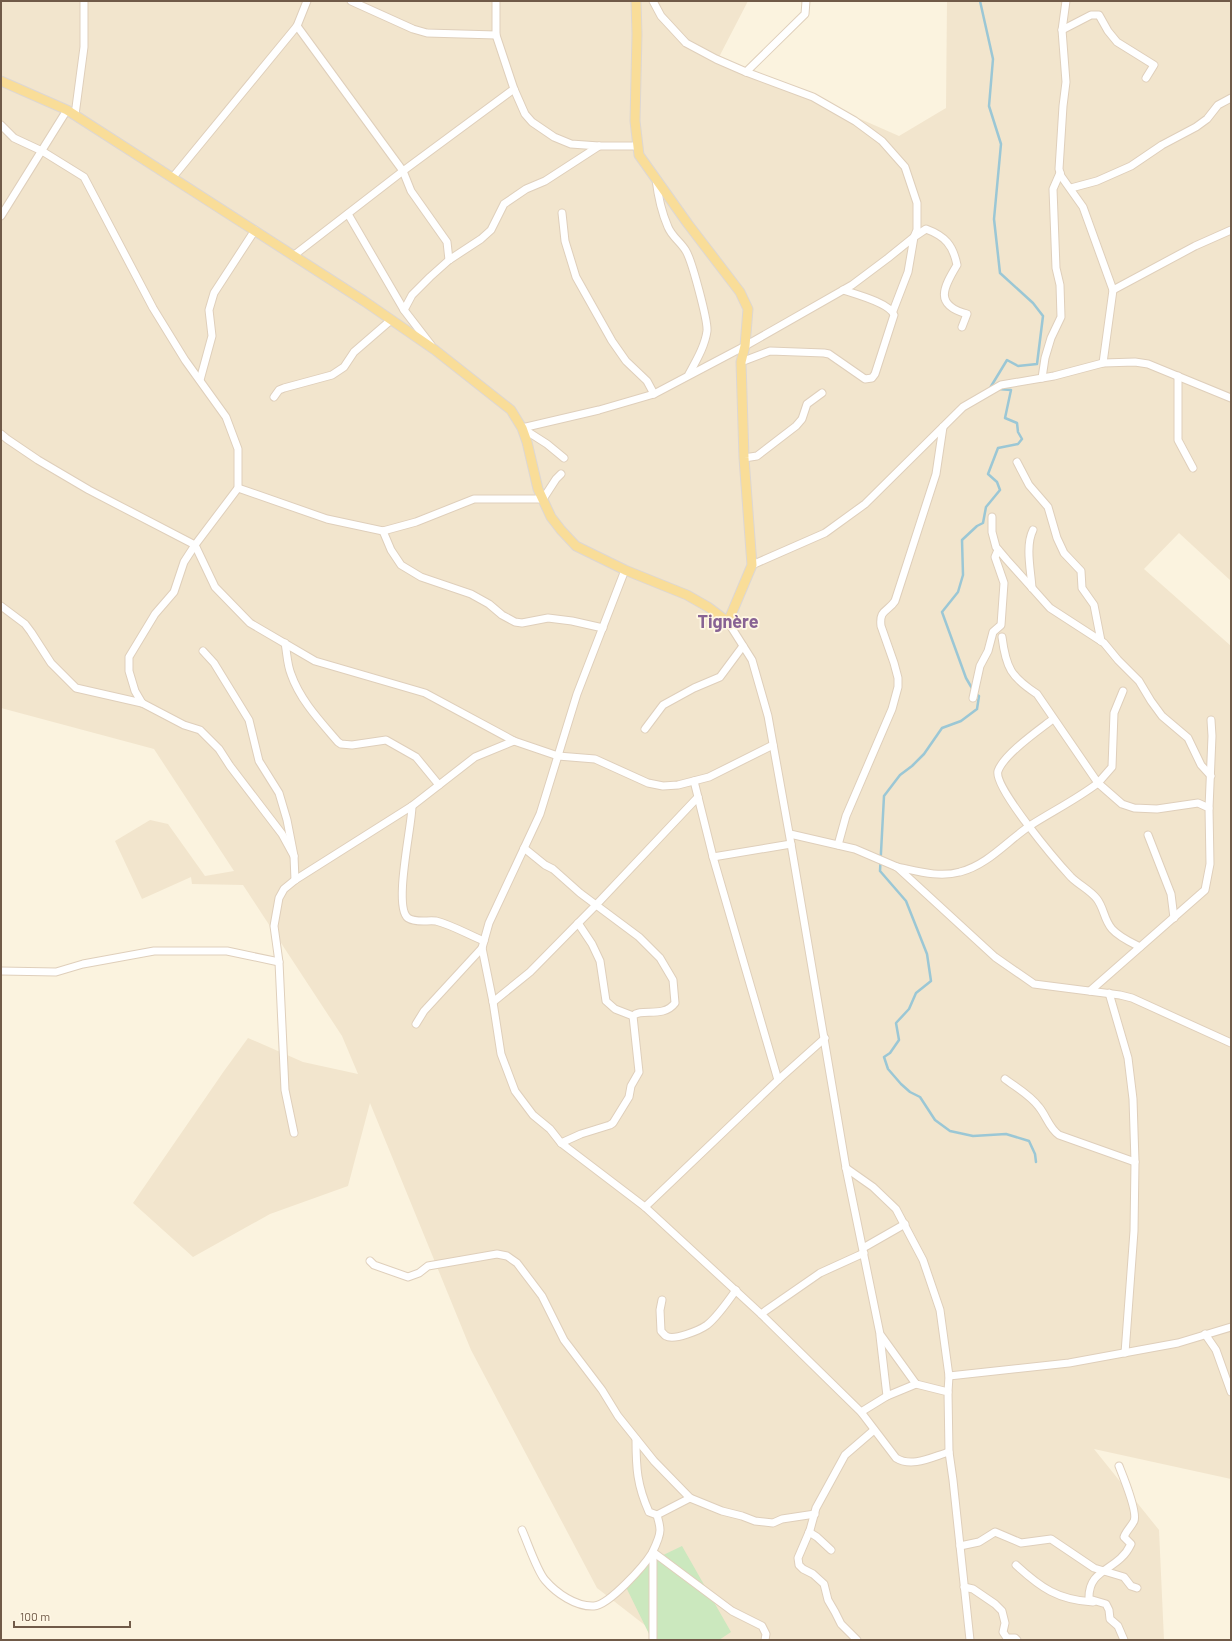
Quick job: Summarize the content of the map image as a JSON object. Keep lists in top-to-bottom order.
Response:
{
  "districts": ["Tignère"],
  "scale_bar": "100 m"
}
